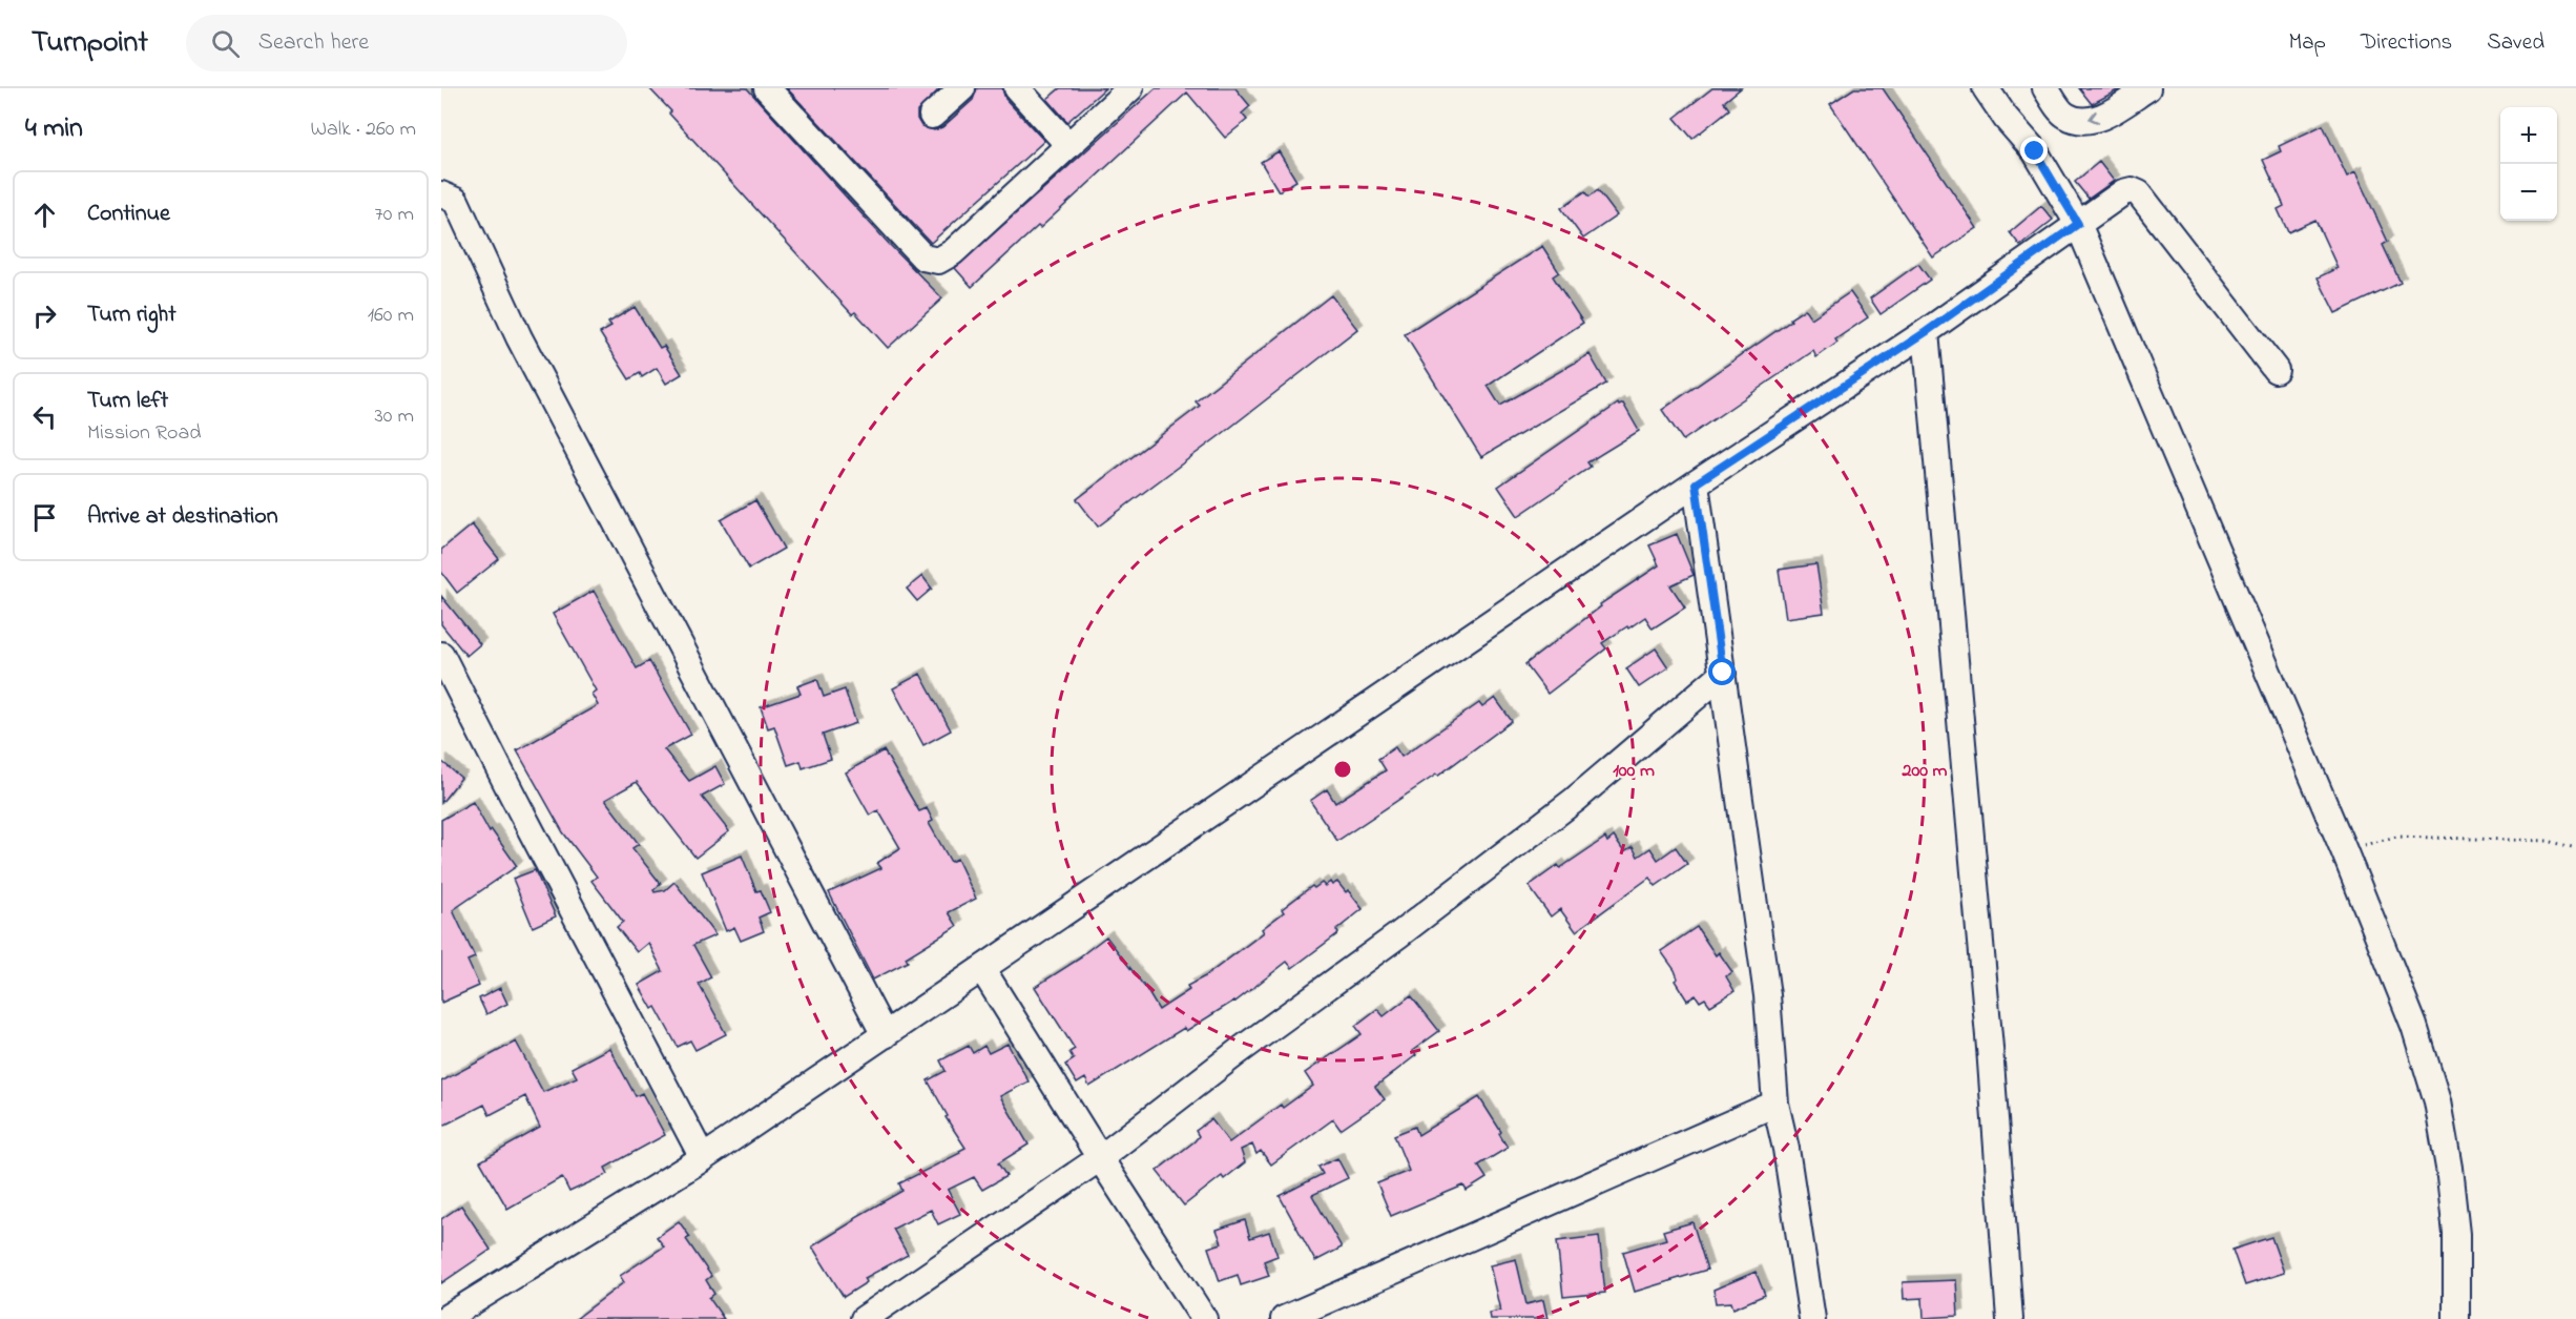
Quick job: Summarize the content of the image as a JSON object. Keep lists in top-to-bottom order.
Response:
{
  "page": {
    "header": "Turnpoint",
    "search": "Search here",
    "nav": ["Map", "Directions", "Saved"],
    "heading": ["4 min", "Walk · 260 m"],
    "map_buttons": ["+", "−"],
    "list": [
      ["Continue", "70 m"],
      ["Turn right", "160 m"],
      ["Turn left", "Mission Road", "30 m"],
      "Arrive at destination"
    ]
  },
  "rings": ["100 m", "200 m"]
}
